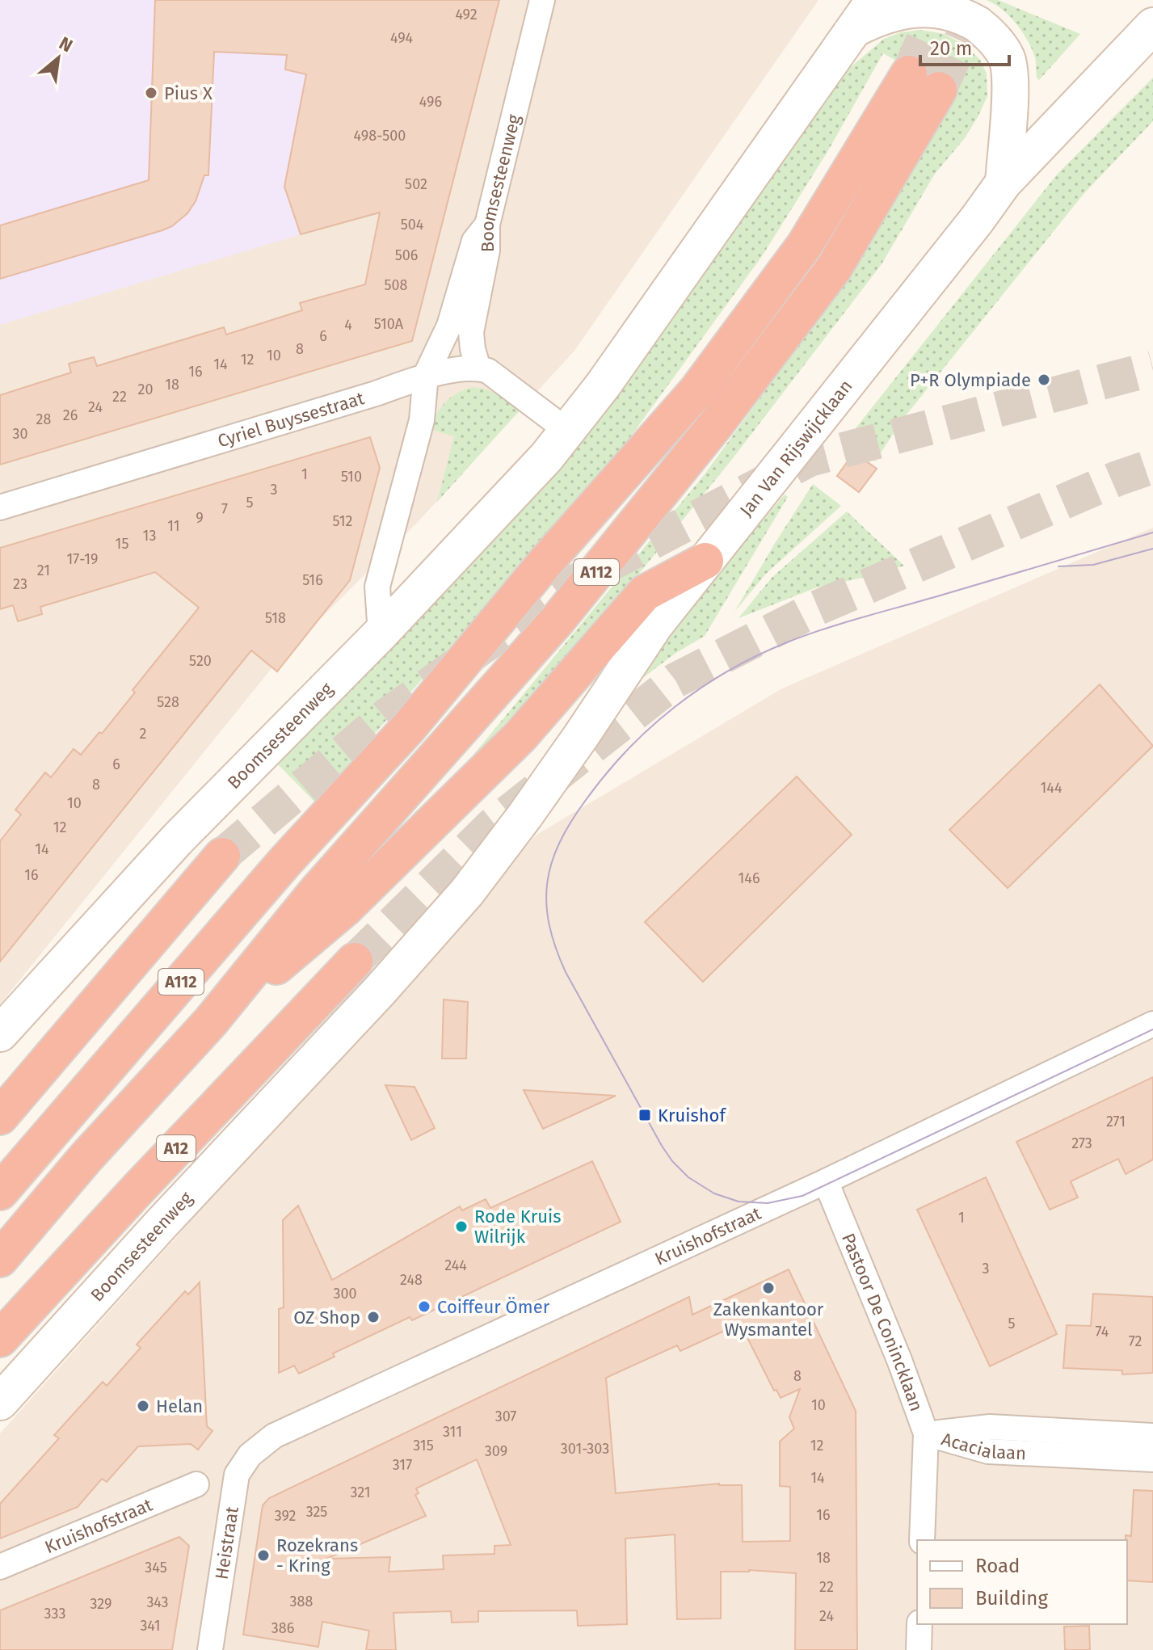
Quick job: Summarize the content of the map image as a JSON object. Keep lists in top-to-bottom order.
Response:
{
  "streets": {
    "highway": ["A112", "A12"],
    "main road": ["Boomsesteenweg", "Jan Van Rijswijcklaan"],
    "street": [
      "Cyriel Buyssestraat",
      "Kruishofstraat",
      "Pastoor De Conincklaan",
      "Acacialaan",
      "Heistraat"
    ]
  },
  "crossings": [
    ["Boomsesteenweg", "Cyriel Buyssestraat"],
    ["Boomsesteenweg", "Jan Van Rijswijcklaan"],
    ["Kruishofstraat", "Pastoor De Conincklaan"],
    ["Kruishofstraat", "Heistraat"],
    ["Pastoor De Conincklaan", "Acacialaan"]
  ],
  "places": {
    "other": [
      "Pius X",
      "P+R Olympiade",
      "Rode Kruis Wilrijk",
      "Zakenkantoor Wysmantel",
      "Coiffeur Ömer",
      "OZ Shop",
      "Helan",
      "Rozekrans - Kring"
    ],
    "transit": ["Kruishof"]
  },
  "house_numbers": [
    "492",
    "494",
    "496",
    "498-500",
    "502",
    "504",
    "506",
    "508",
    "510A",
    "4",
    "6",
    "8",
    "10",
    "12",
    "14",
    "16",
    "18",
    "20",
    "22",
    "24",
    "26",
    "28",
    "30",
    "1",
    "510",
    "3",
    "5",
    "7",
    "9",
    "512",
    "11",
    "13",
    "15",
    "17-19",
    "21",
    "516",
    "23",
    "518",
    "520",
    "528",
    "2",
    "6",
    "8",
    "144",
    "10",
    "12",
    "14",
    "16",
    "146",
    "271",
    "273",
    "1",
    "244",
    "3",
    "248",
    "300",
    "5",
    "74",
    "72",
    "8",
    "10",
    "307",
    "311",
    "315",
    "12",
    "301-303",
    "309",
    "317",
    "14",
    "321",
    "325",
    "16",
    "392",
    "18",
    "345",
    "22",
    "388",
    "343",
    "329",
    "333",
    "24",
    "341",
    "386"
  ],
  "legend": ["Road", "Building"],
  "scale_bar": "20 m",
  "north": "top right"
}
